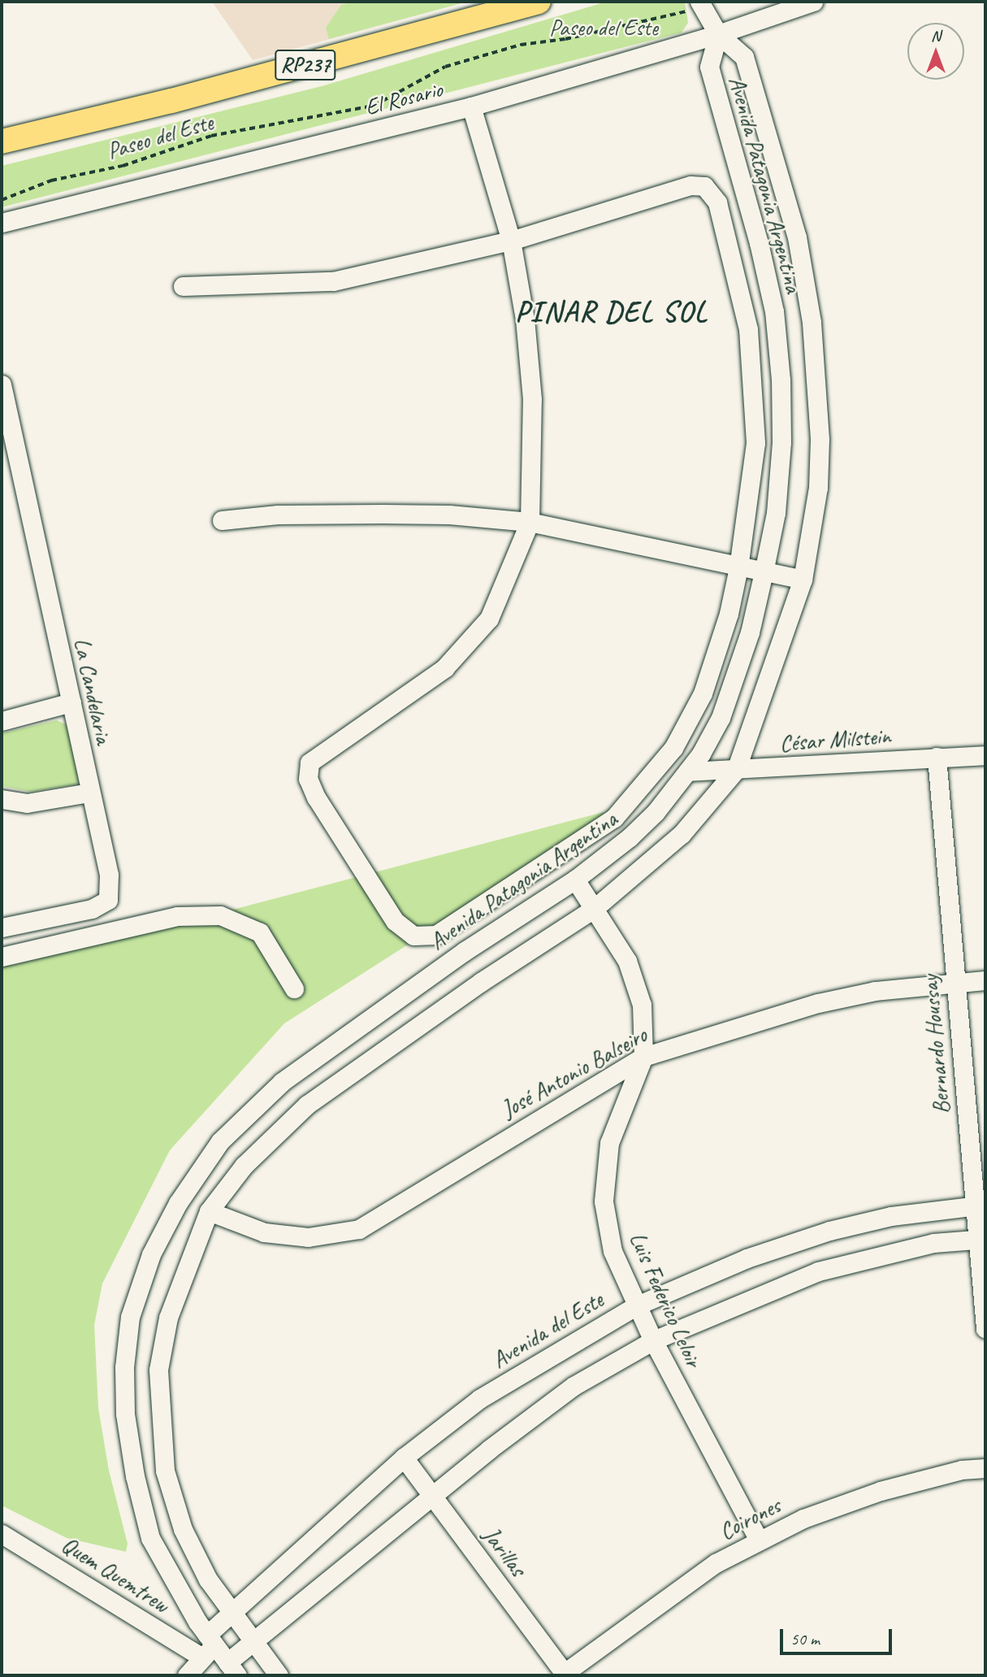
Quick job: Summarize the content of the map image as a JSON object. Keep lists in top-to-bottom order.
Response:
{
  "streets": {
    "main road": ["RP237"],
    "street": [
      "El Rosario",
      "Avenida Patagonia Argentina",
      "La Candelaria",
      "César Milstein",
      "Bernardo Houssay",
      "José Antonio Balseiro",
      "Luis Federico Leloir",
      "Avenida del Este",
      "Coirones",
      "Jarillas",
      "Quem Quemtrew"
    ],
    "path": ["Paseo del Este"]
  },
  "crossings": [
    ["El Rosario", "Avenida Patagonia Argentina"],
    ["Avenida Patagonia Argentina", "César Milstein"],
    ["Avenida Patagonia Argentina", "José Antonio Balseiro"],
    ["Avenida Patagonia Argentina", "Luis Federico Leloir"],
    ["Avenida Patagonia Argentina", "Avenida del Este"],
    ["Avenida Patagonia Argentina", "Quem Quemtrew"],
    ["César Milstein", "Bernardo Houssay"],
    ["Bernardo Houssay", "José Antonio Balseiro"],
    ["Bernardo Houssay", "Avenida del Este"],
    ["José Antonio Balseiro", "Luis Federico Leloir"],
    ["Luis Federico Leloir", "Avenida del Este"],
    ["Luis Federico Leloir", "Coirones"],
    ["Avenida del Este", "Jarillas"],
    ["Avenida del Este", "Quem Quemtrew"],
    ["Coirones", "Jarillas"]
  ],
  "districts": ["PINAR DEL SOL"],
  "parks": ["Paseo del Este"],
  "scale_bar": "50 m",
  "north": "top"
}
